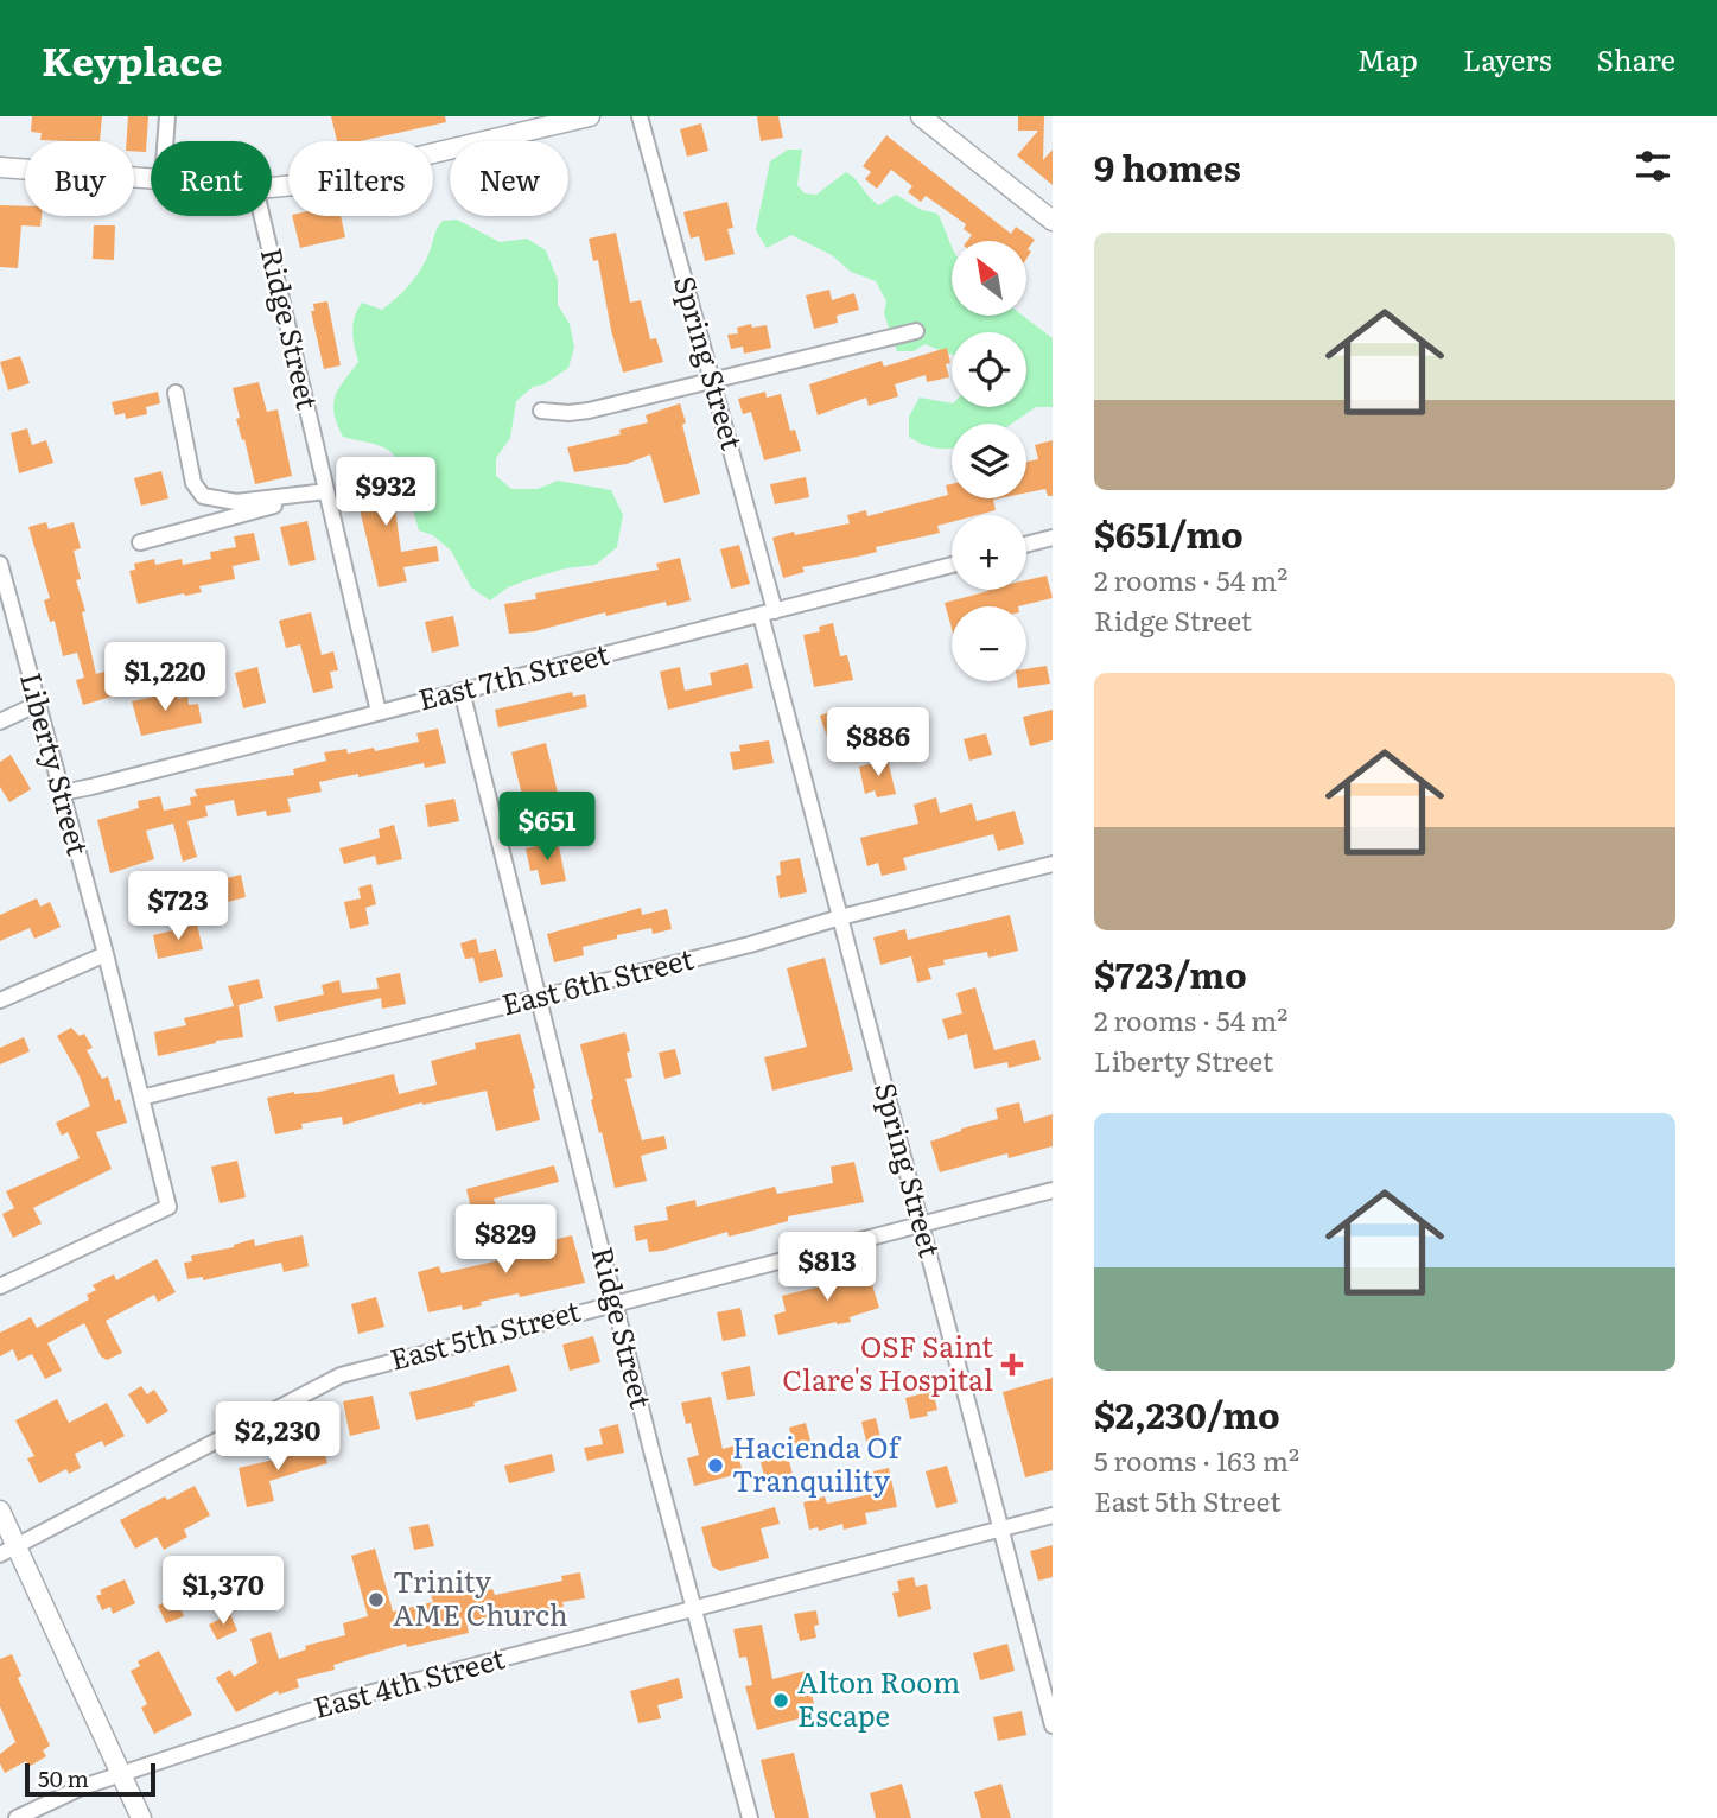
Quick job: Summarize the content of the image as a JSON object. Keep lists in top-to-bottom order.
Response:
{
  "streets": {
    "street": [
      "Ridge Street",
      "Spring Street",
      "East 7th Street",
      "Liberty Street",
      "East 6th Street",
      "East 5th Street",
      "East 4th Street"
    ]
  },
  "crossings": [
    ["Ridge Street", "East 7th Street"],
    ["Ridge Street", "East 6th Street"],
    ["Ridge Street", "East 5th Street"],
    ["Ridge Street", "East 4th Street"],
    ["Spring Street", "East 7th Street"],
    ["Spring Street", "East 6th Street"],
    ["Spring Street", "East 5th Street"],
    ["Spring Street", "East 4th Street"],
    ["East 7th Street", "Liberty Street"],
    ["Liberty Street", "East 6th Street"]
  ],
  "places": {
    "health": ["OSF Saint Clare's Hospital"],
    "other": ["Hacienda Of Tranquility", "Trinity AME Church", "Alton Room Escape"]
  },
  "scale_bar": "50 m",
  "north": "top left",
  "page": {
    "header": "Keyplace",
    "nav": ["Map", "Layers", "Share"],
    "heading": "9 homes",
    "chip": [
      "Buy",
      "Rent",
      "Filters",
      "New"
    ],
    "list": [
      {
        "name": "$651/mo",
        "note": "2 rooms · 54 m² · Ridge Street"
      },
      {
        "name": "$723/mo",
        "note": "2 rooms · 54 m² · Liberty Street"
      },
      {
        "name": "$2,230/mo",
        "note": "5 rooms · 163 m² · East 5th Street"
      }
    ],
    "map_buttons": ["+", "−"],
    "price": [
      "$932",
      "$1,220",
      "$886",
      "$651",
      "$723",
      "$829",
      "$813",
      "$2,230",
      "$1,370"
    ],
    "scale": "50 m"
  }
}
